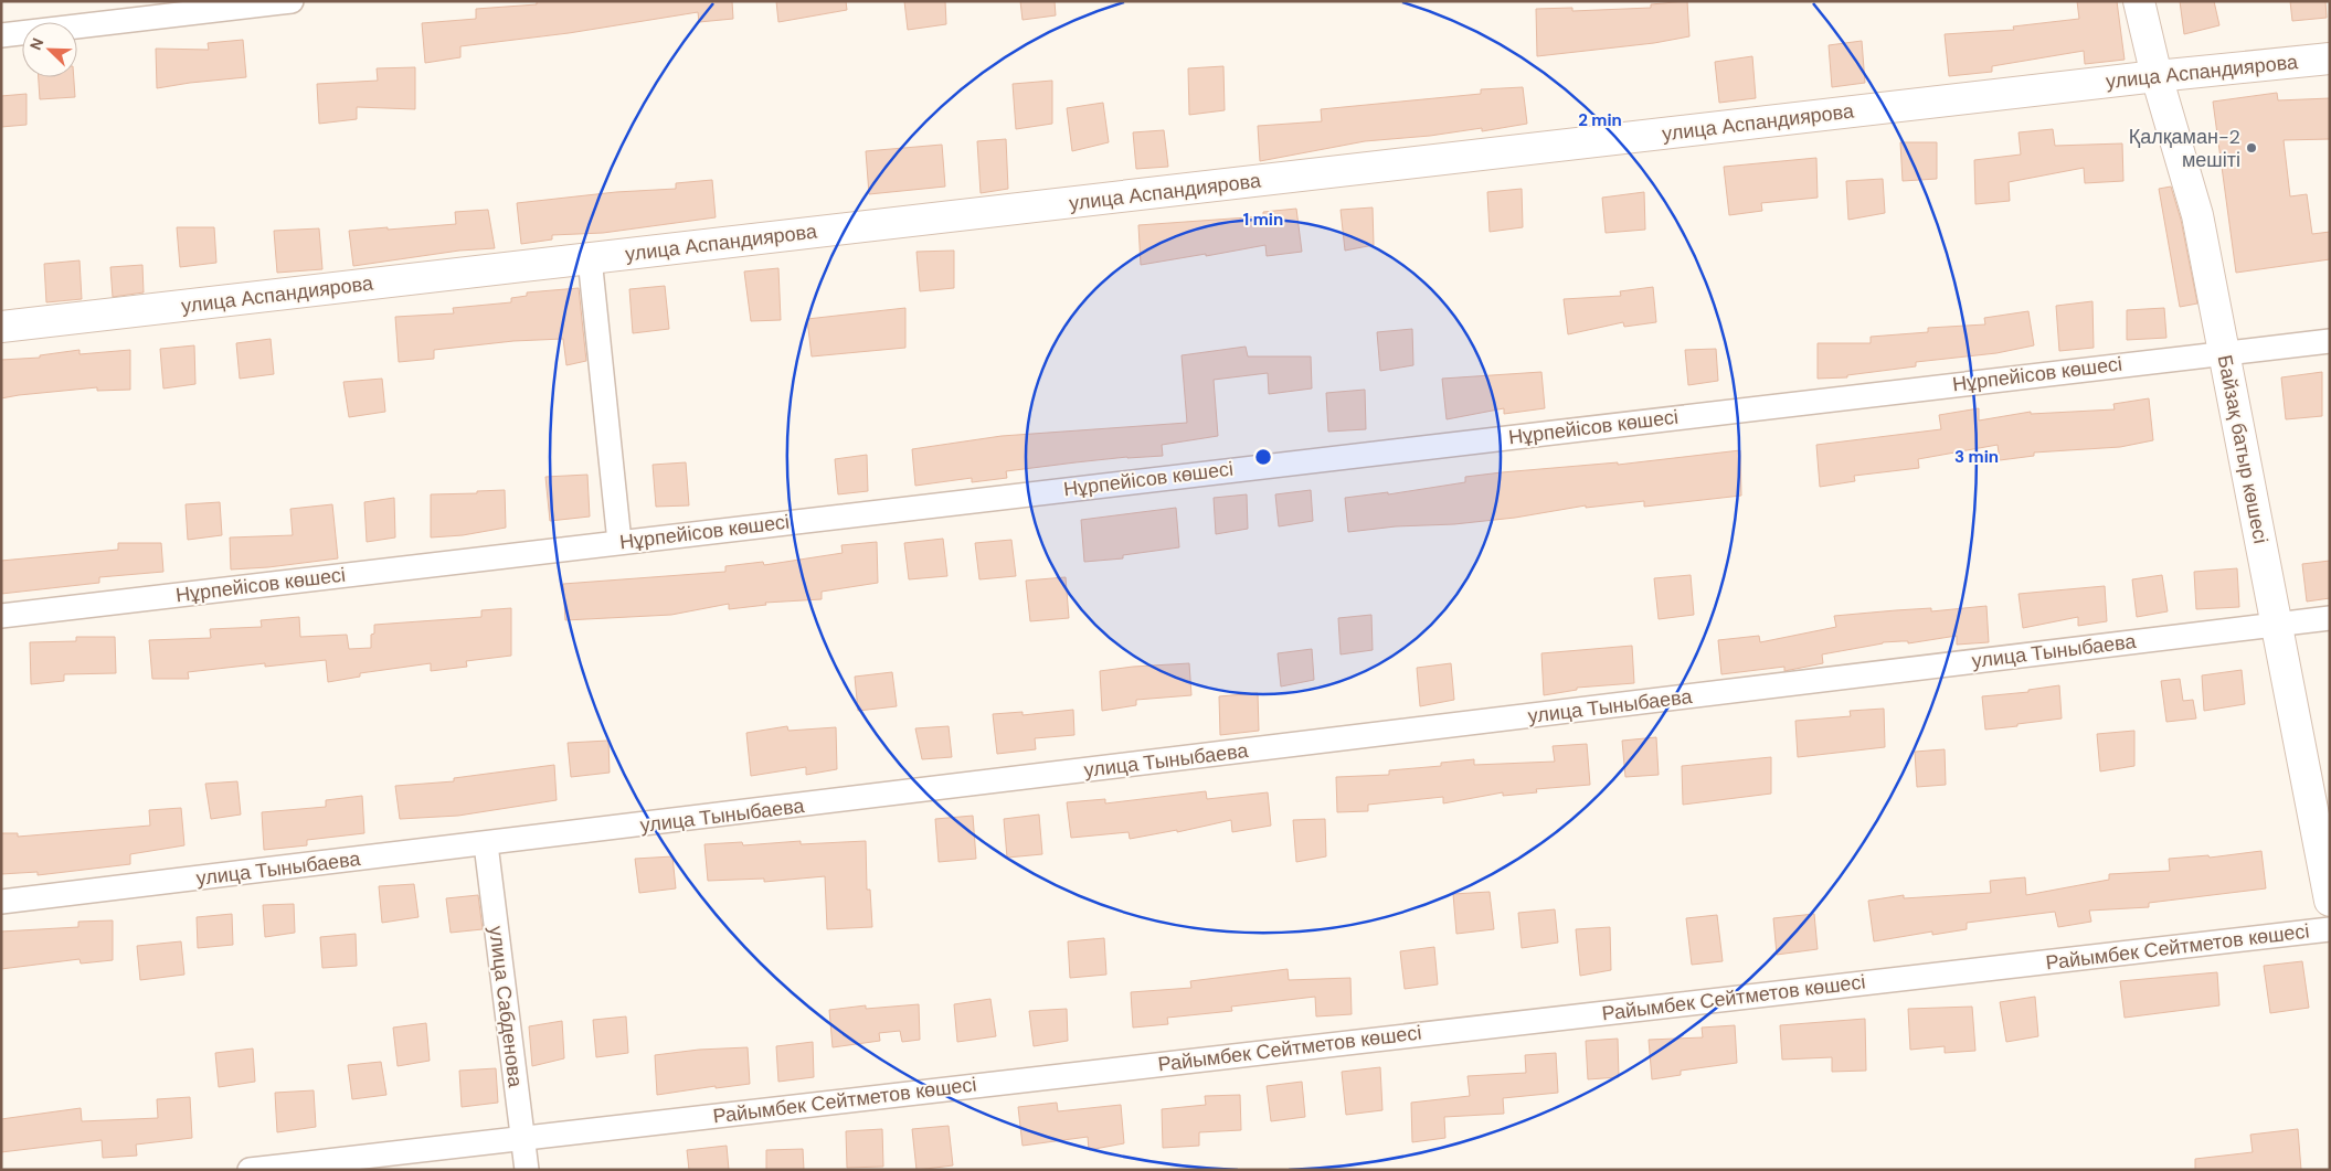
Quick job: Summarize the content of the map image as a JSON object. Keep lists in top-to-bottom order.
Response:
{
  "streets": {
    "street": [
      "улица Аспандиярова",
      "Нұрпейісов көшесі",
      "Байзақ батыр көшесі",
      "улица Тыныбаева",
      "Райымбек Сейтметов көшесі",
      "улица Сабденова"
    ]
  },
  "crossings": [
    ["улица Аспандиярова", "Байзақ батыр көшесі"],
    ["Нұрпейісов көшесі", "Байзақ батыр көшесі"],
    ["Байзақ батыр көшесі", "улица Тыныбаева"],
    ["улица Тыныбаева", "улица Сабденова"],
    ["Райымбек Сейтметов көшесі", "улица Сабденова"]
  ],
  "places": ["Қалқаман-2 мешіті"],
  "north": "top left",
  "rings": ["2 min", "1 min", "3 min"]
}
